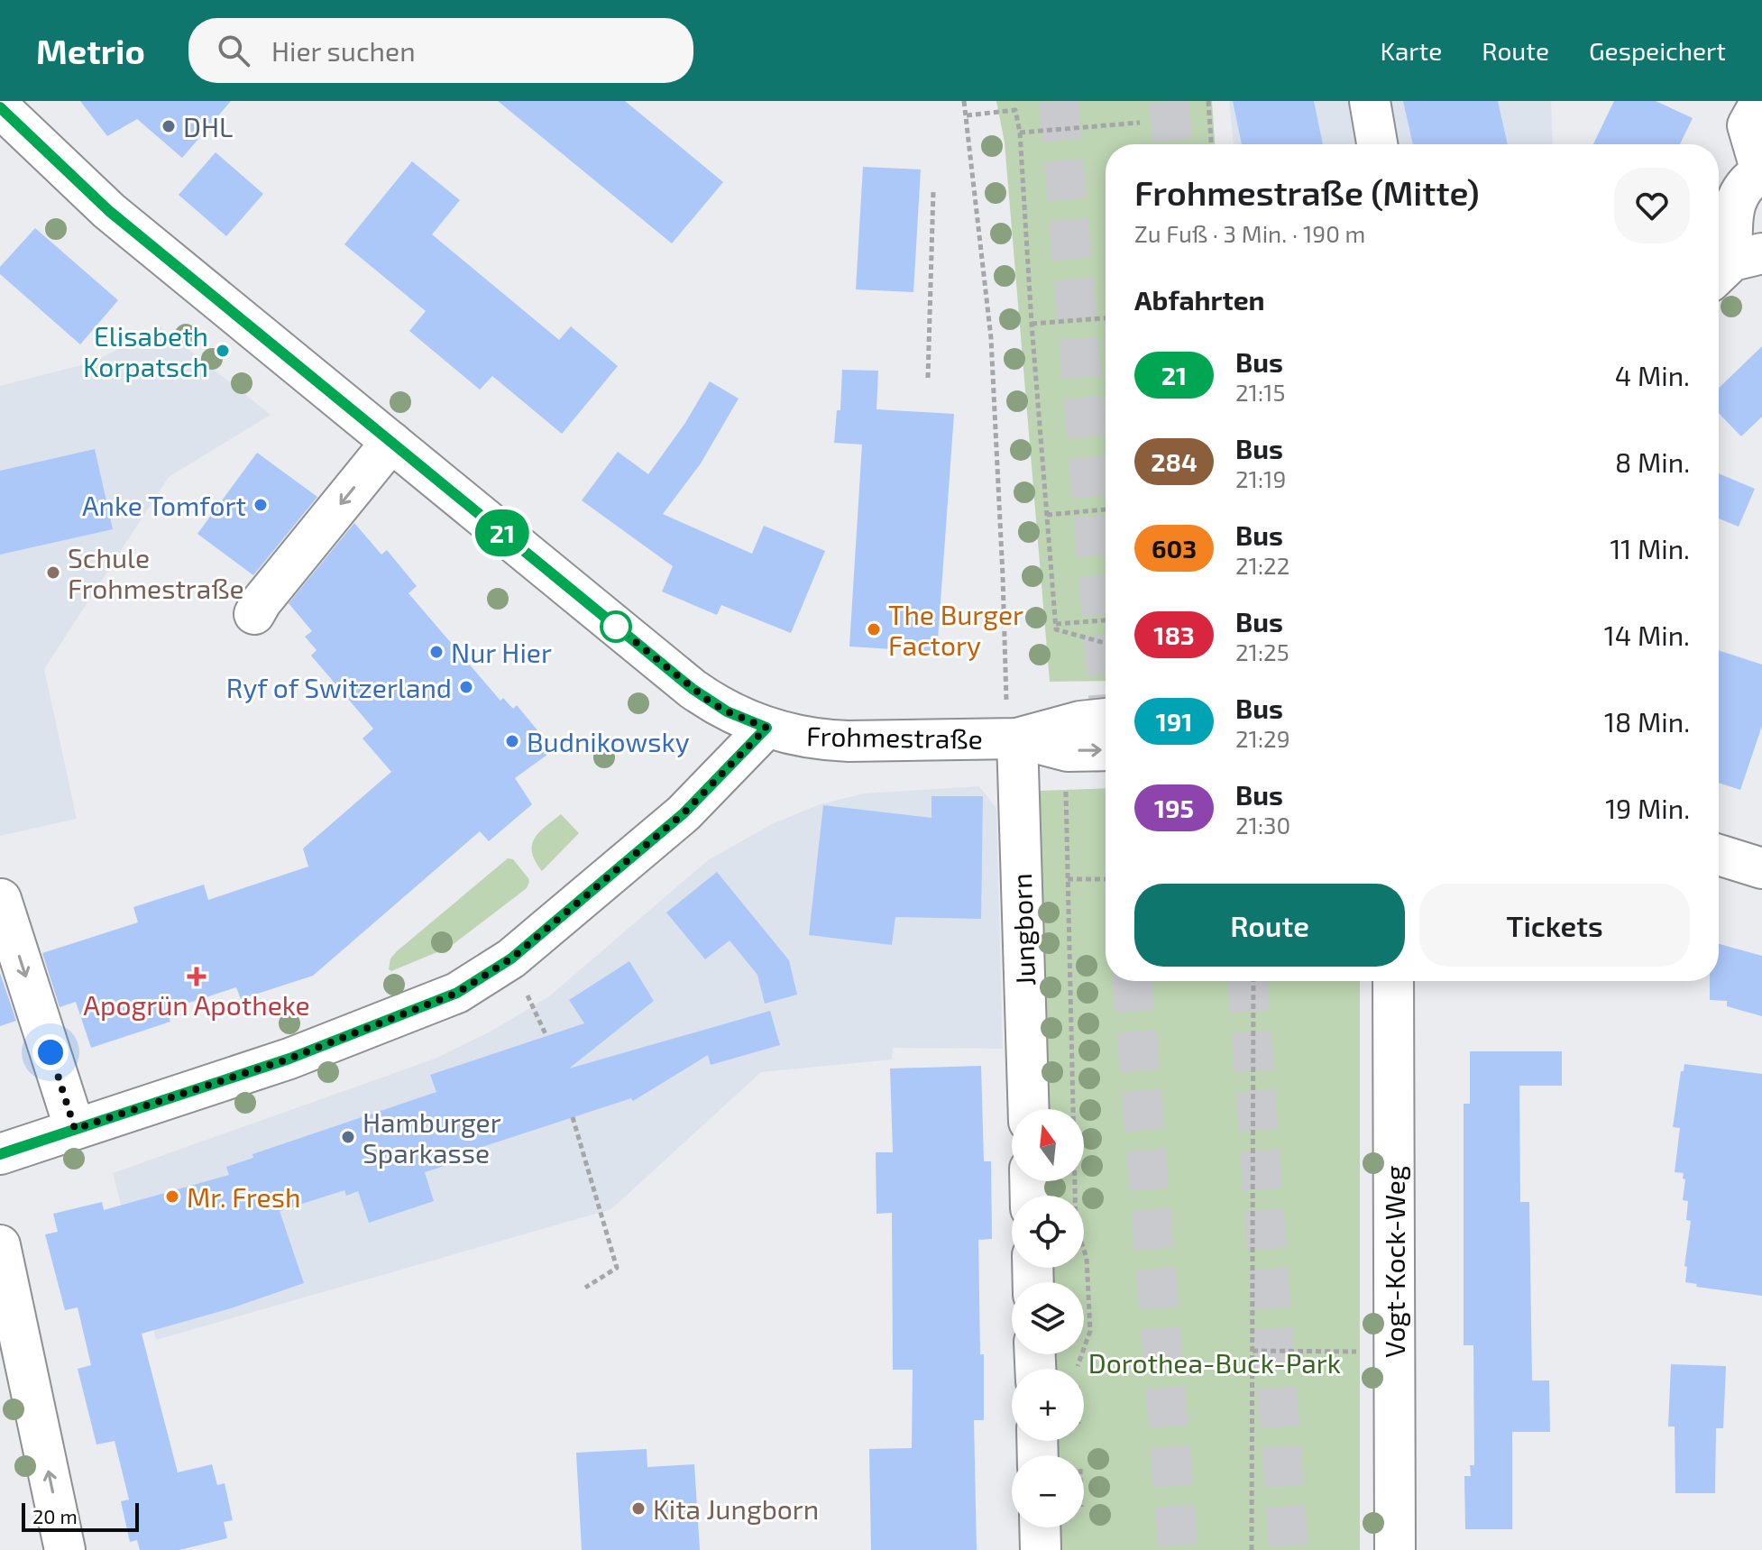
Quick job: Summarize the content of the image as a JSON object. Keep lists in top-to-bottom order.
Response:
{
  "streets": {
    "street": ["Frohmestraße", "Jungborn", "Vogt-Kock-Weg"]
  },
  "crossings": [
    ["Frohmestraße", "Jungborn"]
  ],
  "parks": ["Dorothea-Buck-Park"],
  "places": {
    "other": [
      "DHL",
      "Elisabeth Korpatsch",
      "Anke Tomfort",
      "Schule Frohmestraße",
      "The Burger Factory",
      "Nur Hier",
      "Ryf of Switzerland",
      "Budnikowsky",
      "Hamburger Sparkasse",
      "Mr. Fresh",
      "Kita Jungborn"
    ],
    "health": ["Apogrün Apotheke"]
  },
  "lines": ["bus line 21"],
  "scale_bar": "20 m",
  "north": "top",
  "page": {
    "header": "Metrio",
    "search": "Hier suchen",
    "nav": ["Karte", "Route", "Gespeichert"],
    "on_map": "21",
    "heading": [
      ["Frohmestraße (Mitte)", "Zu Fuß · 3 Min. · 190 m"],
      "Abfahrten"
    ],
    "list": [
      {
        "mark": "21",
        "name": "Bus",
        "note": "21:15",
        "value": "4 Min."
      },
      {
        "mark": "284",
        "name": "Bus",
        "note": "21:19",
        "value": "8 Min."
      },
      {
        "mark": "603",
        "name": "Bus",
        "note": "21:22",
        "value": "11 Min."
      },
      {
        "mark": "183",
        "name": "Bus",
        "note": "21:25",
        "value": "14 Min."
      },
      {
        "mark": "191",
        "name": "Bus",
        "note": "21:29",
        "value": "18 Min."
      },
      {
        "mark": "195",
        "name": "Bus",
        "note": "21:30",
        "value": "19 Min."
      }
    ],
    "buttons": ["Route", "Tickets"],
    "map_buttons": ["+", "−"],
    "scale": "20 m"
  }
}
